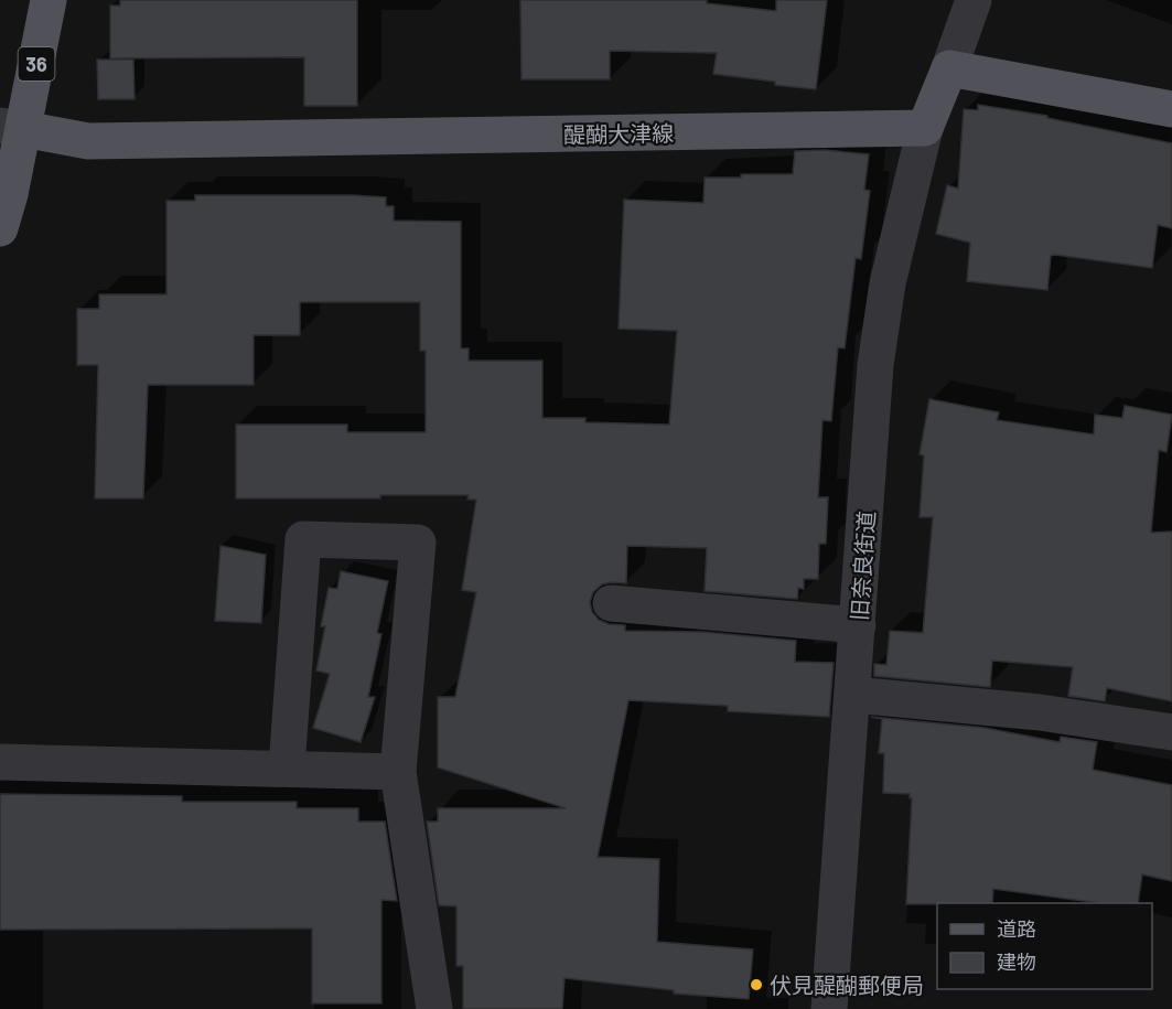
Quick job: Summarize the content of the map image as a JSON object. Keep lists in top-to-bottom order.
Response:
{
  "streets": {
    "main road": ["36", "醍醐大津線"],
    "street": ["旧奈良街道"]
  },
  "crossings": [
    ["36", "醍醐大津線"],
    ["醍醐大津線", "旧奈良街道"]
  ],
  "places": ["伏見醍醐郵便局"],
  "legend": ["道路", "建物"]
}
